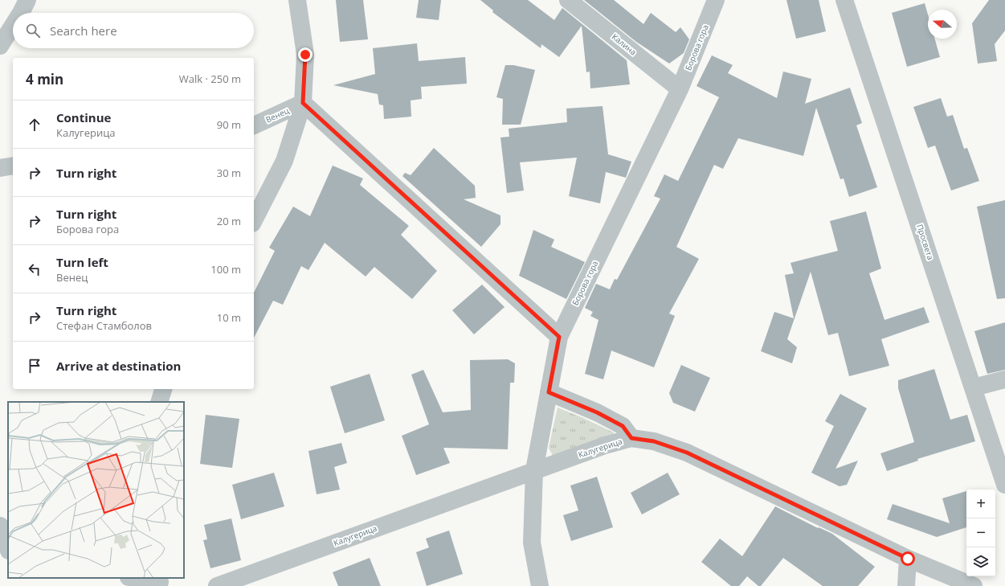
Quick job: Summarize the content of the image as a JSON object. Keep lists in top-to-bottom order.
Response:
{
  "streets": {
    "street": [
      "Калина",
      "Борова гора",
      "Венец",
      "Просвета",
      "Калугерица"
    ]
  },
  "crossings": [
    ["Калина", "Борова гора"],
    ["Борова гора", "Калугерица"]
  ],
  "north": "left",
  "page": {
    "search": "Search here",
    "heading": ["4 min", "Walk · 250 m"],
    "list": [
      ["Continue", "Калугерица", "90 m"],
      ["Turn right", "30 m"],
      ["Turn right", "Борова гора", "20 m"],
      ["Turn left", "Венец", "100 m"],
      ["Turn right", "Стефан Стамболов", "10 m"],
      "Arrive at destination"
    ],
    "map_buttons": ["+", "−"]
  }
}
